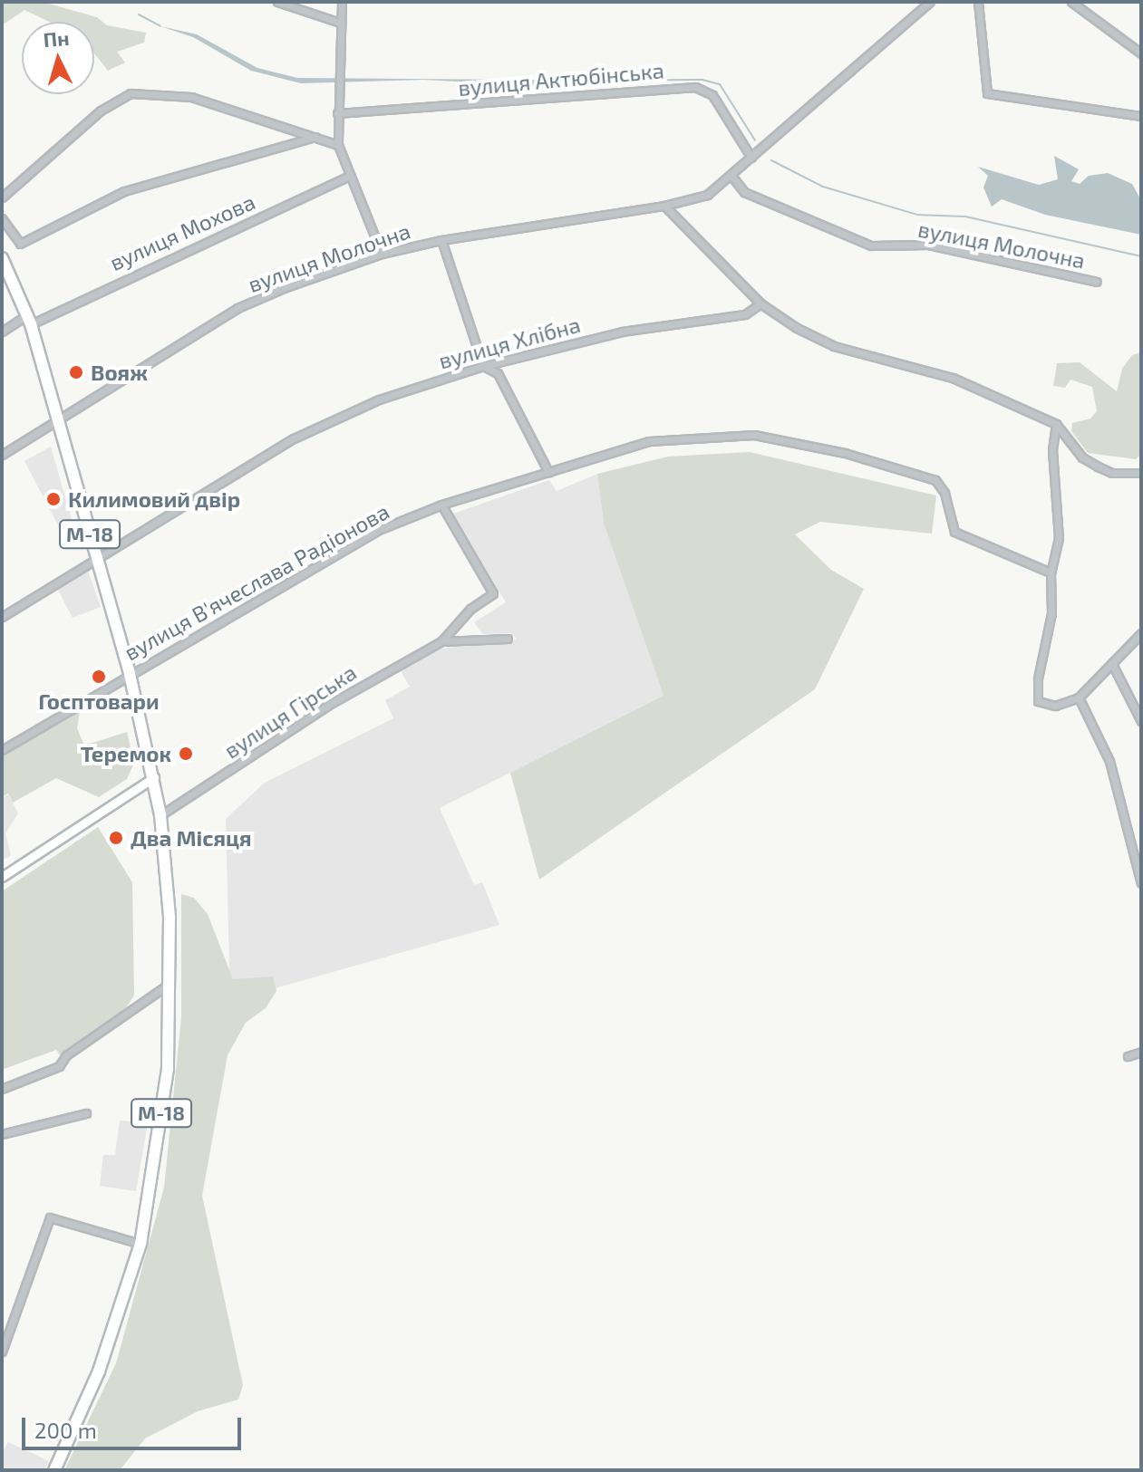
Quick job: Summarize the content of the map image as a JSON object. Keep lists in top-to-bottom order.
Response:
{
  "streets": {
    "highway": ["М-18"],
    "street": [
      "вулиця Актюбінська",
      "вулиця Мохова",
      "вулиця Молочна",
      "вулиця Хлібна",
      "вулиця В'ячеслава Радіонова",
      "вулиця Гірська"
    ]
  },
  "crossings": [
    ["вулиця Мохова", "М-18"],
    ["вулиця Молочна", "М-18"],
    ["вулиця Хлібна", "М-18"],
    ["М-18", "вулиця В'ячеслава Радіонова"],
    ["М-18", "вулиця Гірська"],
    ["вулиця В'ячеслава Радіонова", "вулиця Гірська"]
  ],
  "places": [
    "Вояж",
    "Килимовий двір",
    "Госптовари",
    "Теремок",
    "Два Місяця"
  ],
  "scale_bar": "200 m",
  "north": "top"
}
